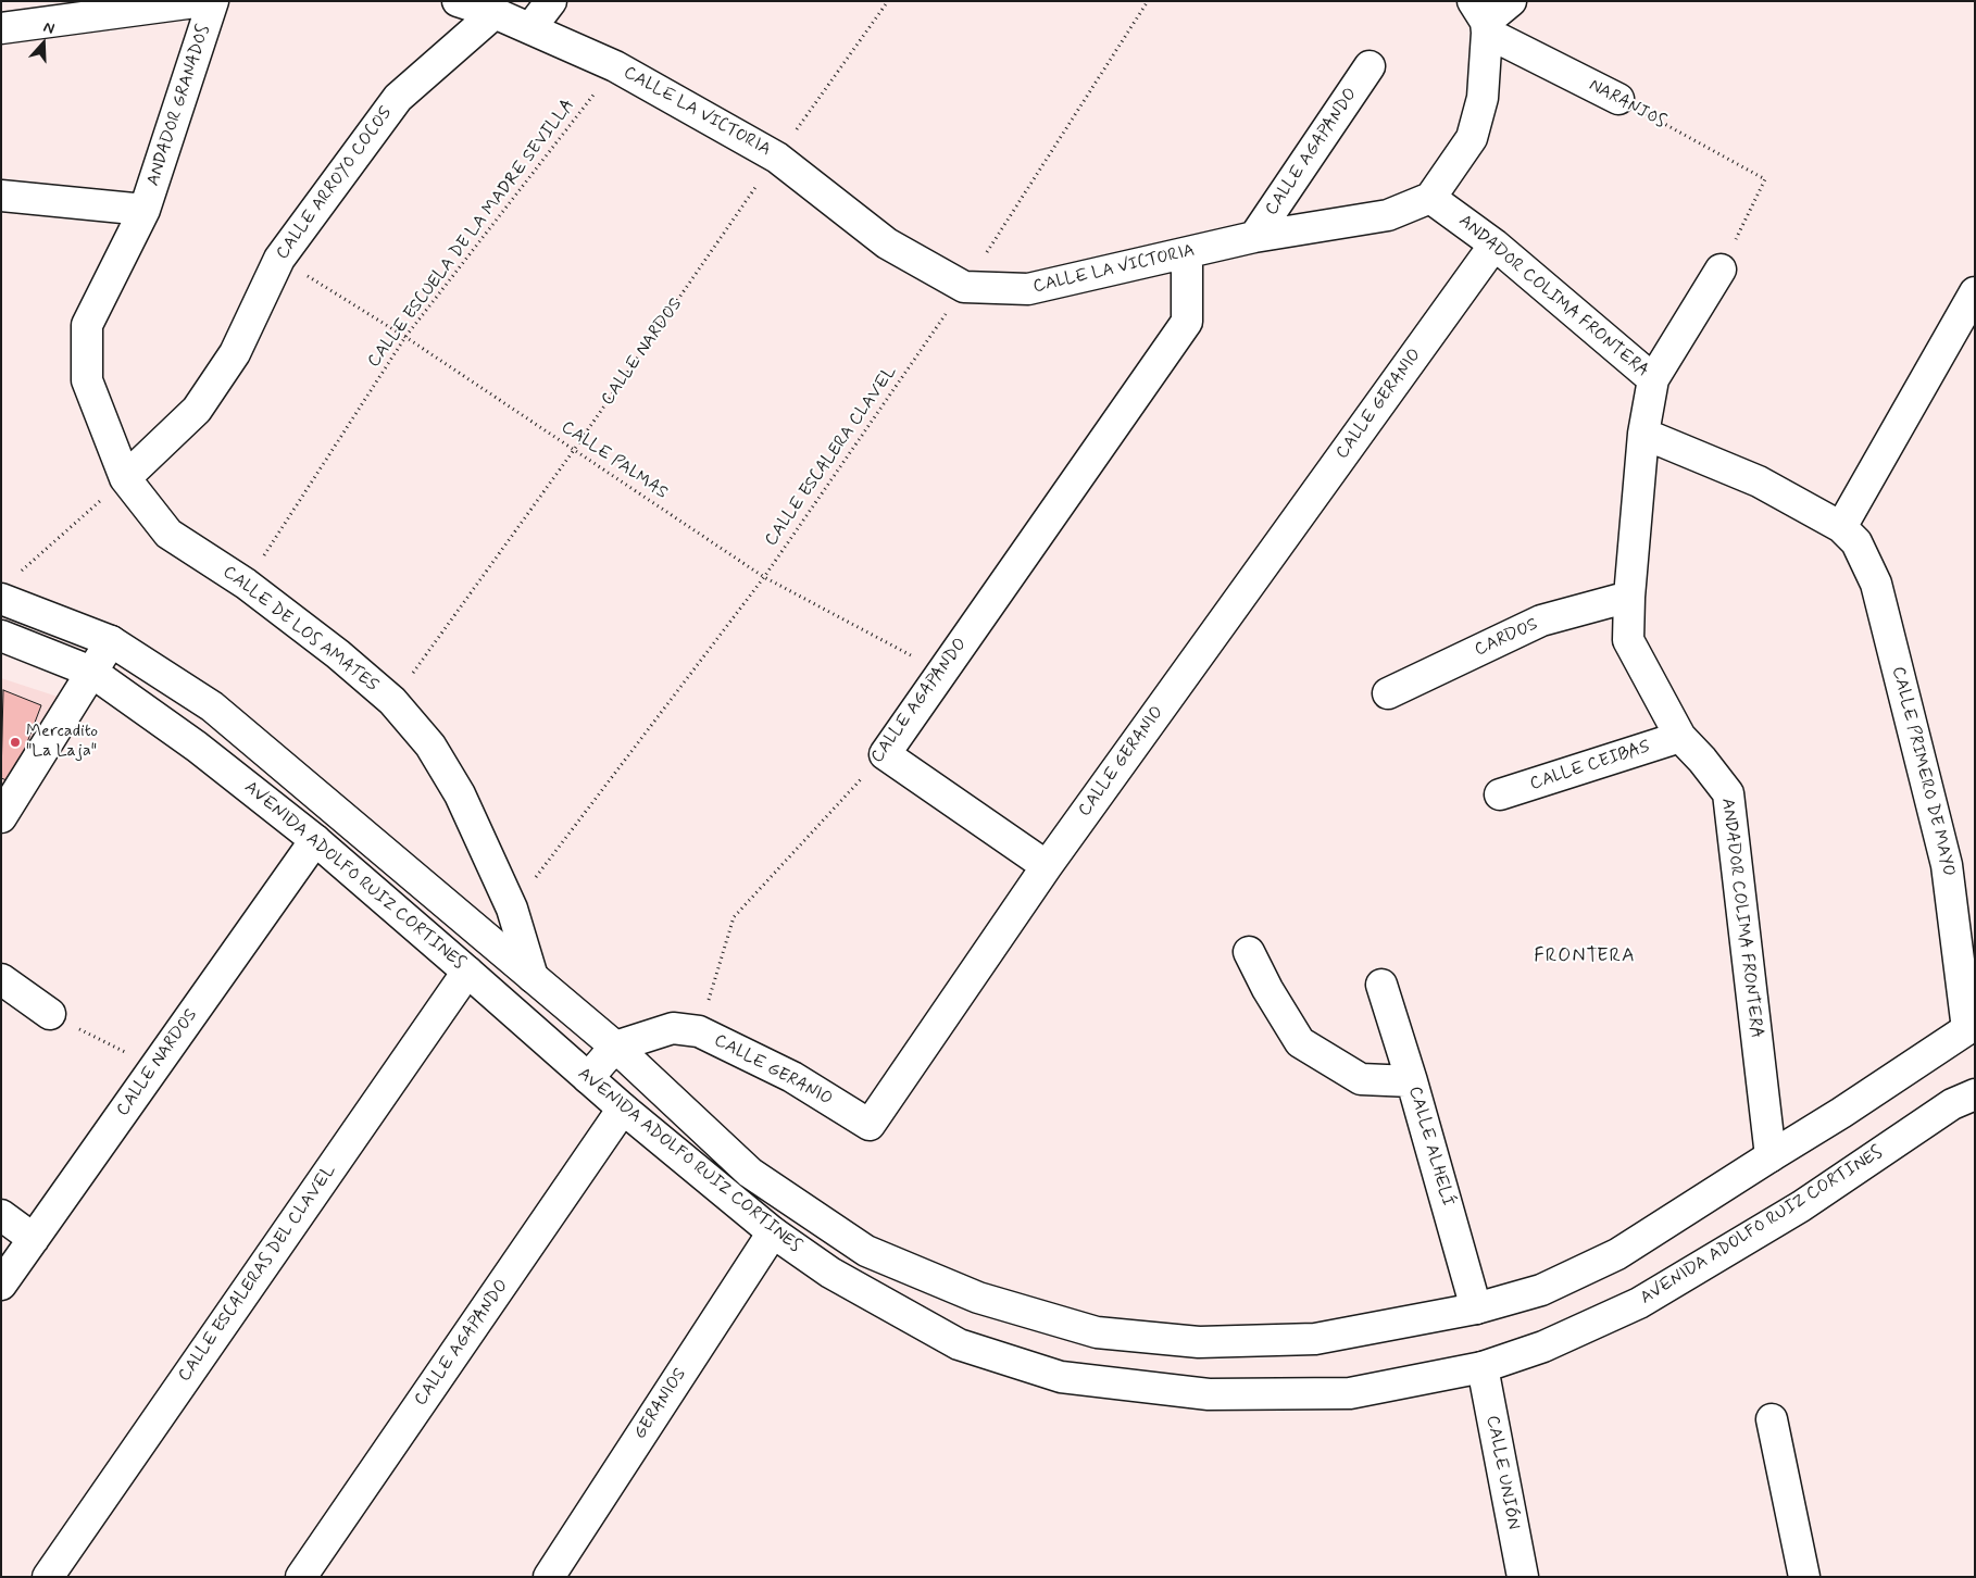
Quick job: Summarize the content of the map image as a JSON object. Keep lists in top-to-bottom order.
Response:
{
  "streets": {
    "street": [
      "NARANJOS",
      "ANDADOR GRANADOS",
      "CALLE LA VICTORIA",
      "CALLE AGAPANDO",
      "CALLE ARROYO COCOS",
      "ANDADOR COLIMA FRONTERA",
      "CALLE NARDOS",
      "CALLE GERANIO",
      "CALLE DE LOS AMATES",
      "CARDOS",
      "CALLE CEIBAS",
      "CALLE PRIMERO DE MAYO",
      "AVENIDA ADOLFO RUIZ CORTINES",
      "CALLE ALHELÍ",
      "CALLE ESCALERAS DEL CLAVEL",
      "GERANIOS",
      "CALLE UNIÓN"
    ],
    "path": ["CALLE ESCUELA DE LA MADRE SEVILLA", "CALLE ESCALERA CLAVEL", "CALLE PALMAS"]
  },
  "crossings": [
    ["ANDADOR GRANADOS", "CALLE ARROYO COCOS"],
    ["ANDADOR GRANADOS", "CALLE DE LOS AMATES"],
    ["CALLE LA VICTORIA", "CALLE AGAPANDO"],
    ["CALLE LA VICTORIA", "CALLE ARROYO COCOS"],
    ["CALLE LA VICTORIA", "CALLE ESCUELA DE LA MADRE SEVILLA"],
    ["CALLE LA VICTORIA", "ANDADOR COLIMA FRONTERA"],
    ["CALLE LA VICTORIA", "CALLE NARDOS"],
    ["CALLE LA VICTORIA", "CALLE ESCALERA CLAVEL"],
    ["CALLE AGAPANDO", "CALLE GERANIO"],
    ["CALLE AGAPANDO", "CALLE PALMAS"],
    ["CALLE AGAPANDO", "AVENIDA ADOLFO RUIZ CORTINES"],
    ["CALLE ARROYO COCOS", "CALLE PALMAS"],
    ["CALLE ARROYO COCOS", "CALLE DE LOS AMATES"],
    ["CALLE ESCUELA DE LA MADRE SEVILLA", "CALLE PALMAS"],
    ["CALLE ESCUELA DE LA MADRE SEVILLA", "CALLE DE LOS AMATES"],
    ["ANDADOR COLIMA FRONTERA", "CALLE GERANIO"],
    ["ANDADOR COLIMA FRONTERA", "CARDOS"],
    ["ANDADOR COLIMA FRONTERA", "CALLE CEIBAS"],
    ["ANDADOR COLIMA FRONTERA", "CALLE PRIMERO DE MAYO"],
    ["ANDADOR COLIMA FRONTERA", "AVENIDA ADOLFO RUIZ CORTINES"],
    ["CALLE NARDOS", "CALLE PALMAS"],
    ["CALLE NARDOS", "CALLE DE LOS AMATES"],
    ["CALLE NARDOS", "AVENIDA ADOLFO RUIZ CORTINES"],
    ["CALLE ESCALERA CLAVEL", "CALLE PALMAS"],
    ["CALLE ESCALERA CLAVEL", "CALLE DE LOS AMATES"],
    ["CALLE DE LOS AMATES", "AVENIDA ADOLFO RUIZ CORTINES"],
    ["CALLE PRIMERO DE MAYO", "AVENIDA ADOLFO RUIZ CORTINES"],
    ["AVENIDA ADOLFO RUIZ CORTINES", "CALLE ALHELÍ"],
    ["AVENIDA ADOLFO RUIZ CORTINES", "CALLE ESCALERAS DEL CLAVEL"],
    ["AVENIDA ADOLFO RUIZ CORTINES", "GERANIOS"],
    ["AVENIDA ADOLFO RUIZ CORTINES", "CALLE UNIÓN"]
  ],
  "districts": ["FRONTERA"],
  "places": ["Mercadito \"La Laja\""],
  "north": "top"
}
